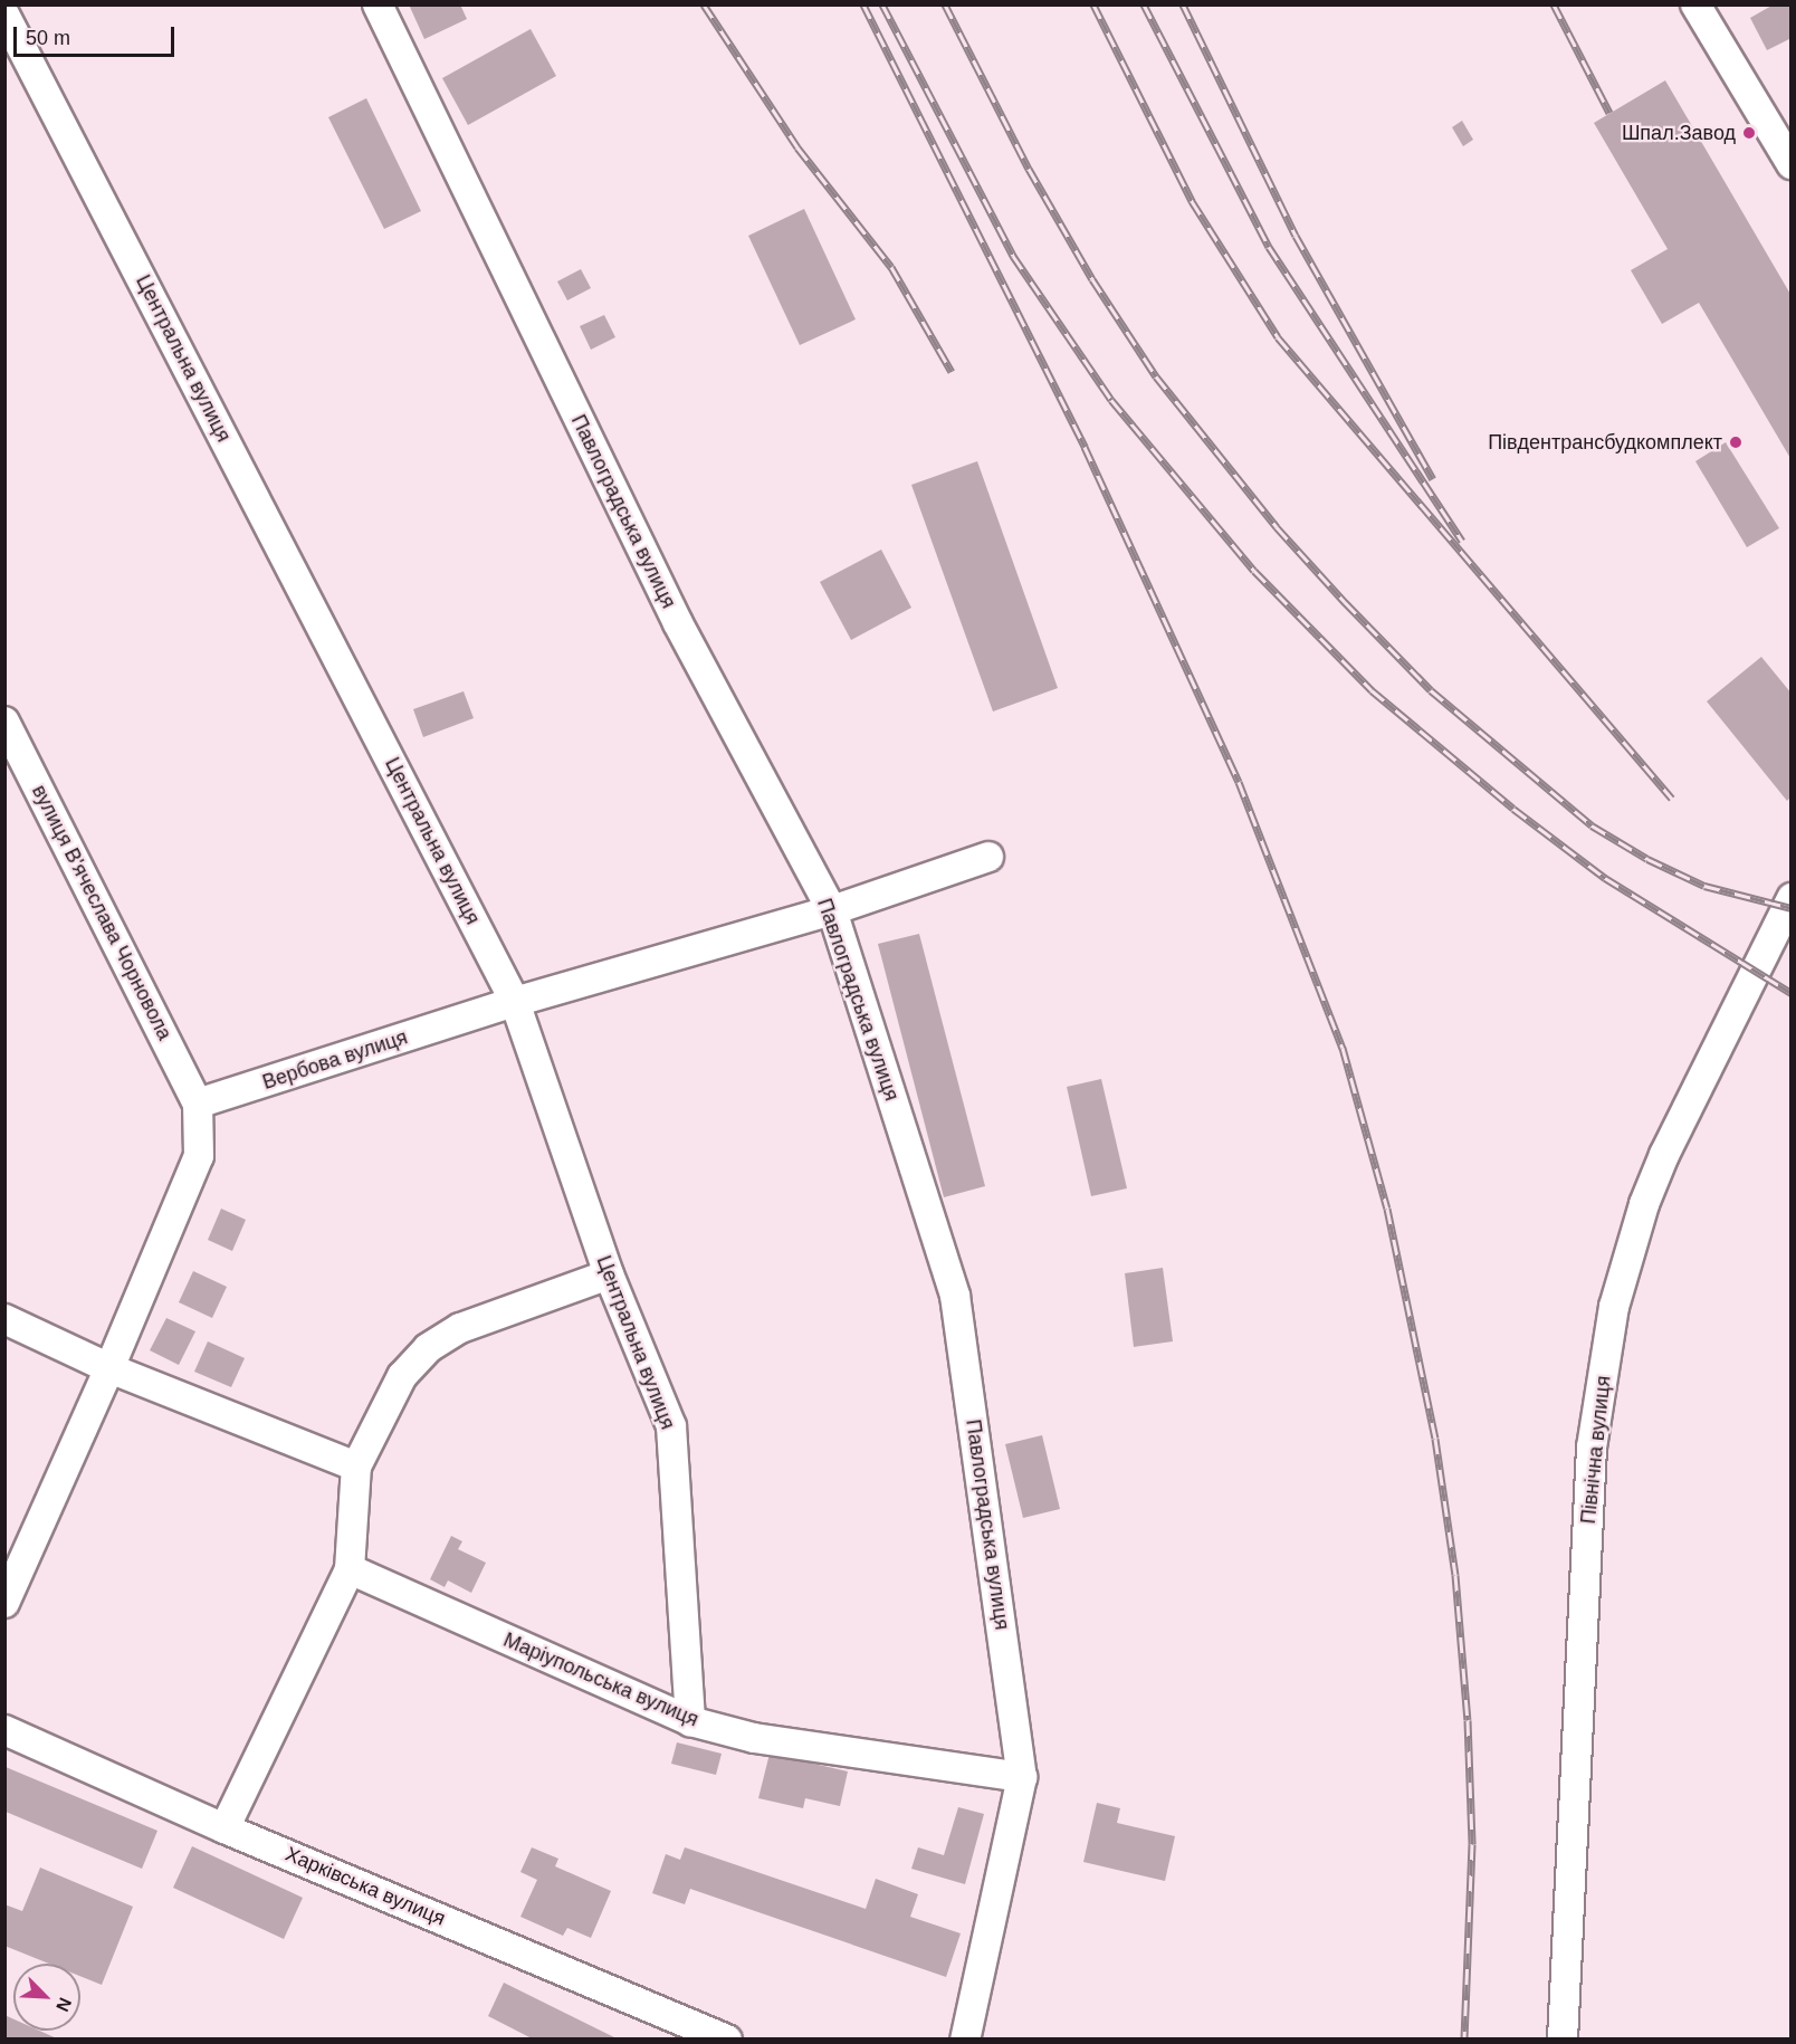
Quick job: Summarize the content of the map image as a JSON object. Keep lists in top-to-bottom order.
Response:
{
  "streets": {
    "street": [
      "Центральна вулиця",
      "Павлоградська вулиця",
      "вулиця В'ячеслава Чорновола",
      "Вербова вулиця",
      "Північна вулиця",
      "Маріупольська вулиця",
      "Харківська вулиця"
    ]
  },
  "crossings": [
    ["Центральна вулиця", "Вербова вулиця"],
    ["Центральна вулиця", "Маріупольська вулиця"],
    ["Павлоградська вулиця", "Вербова вулиця"],
    ["Павлоградська вулиця", "Маріупольська вулиця"],
    ["вулиця В'ячеслава Чорновола", "Вербова вулиця"]
  ],
  "places": ["Шпал.Завод", "Південтрансбудкомплект"],
  "scale_bar": "50 m",
  "north": "bottom right"
}
